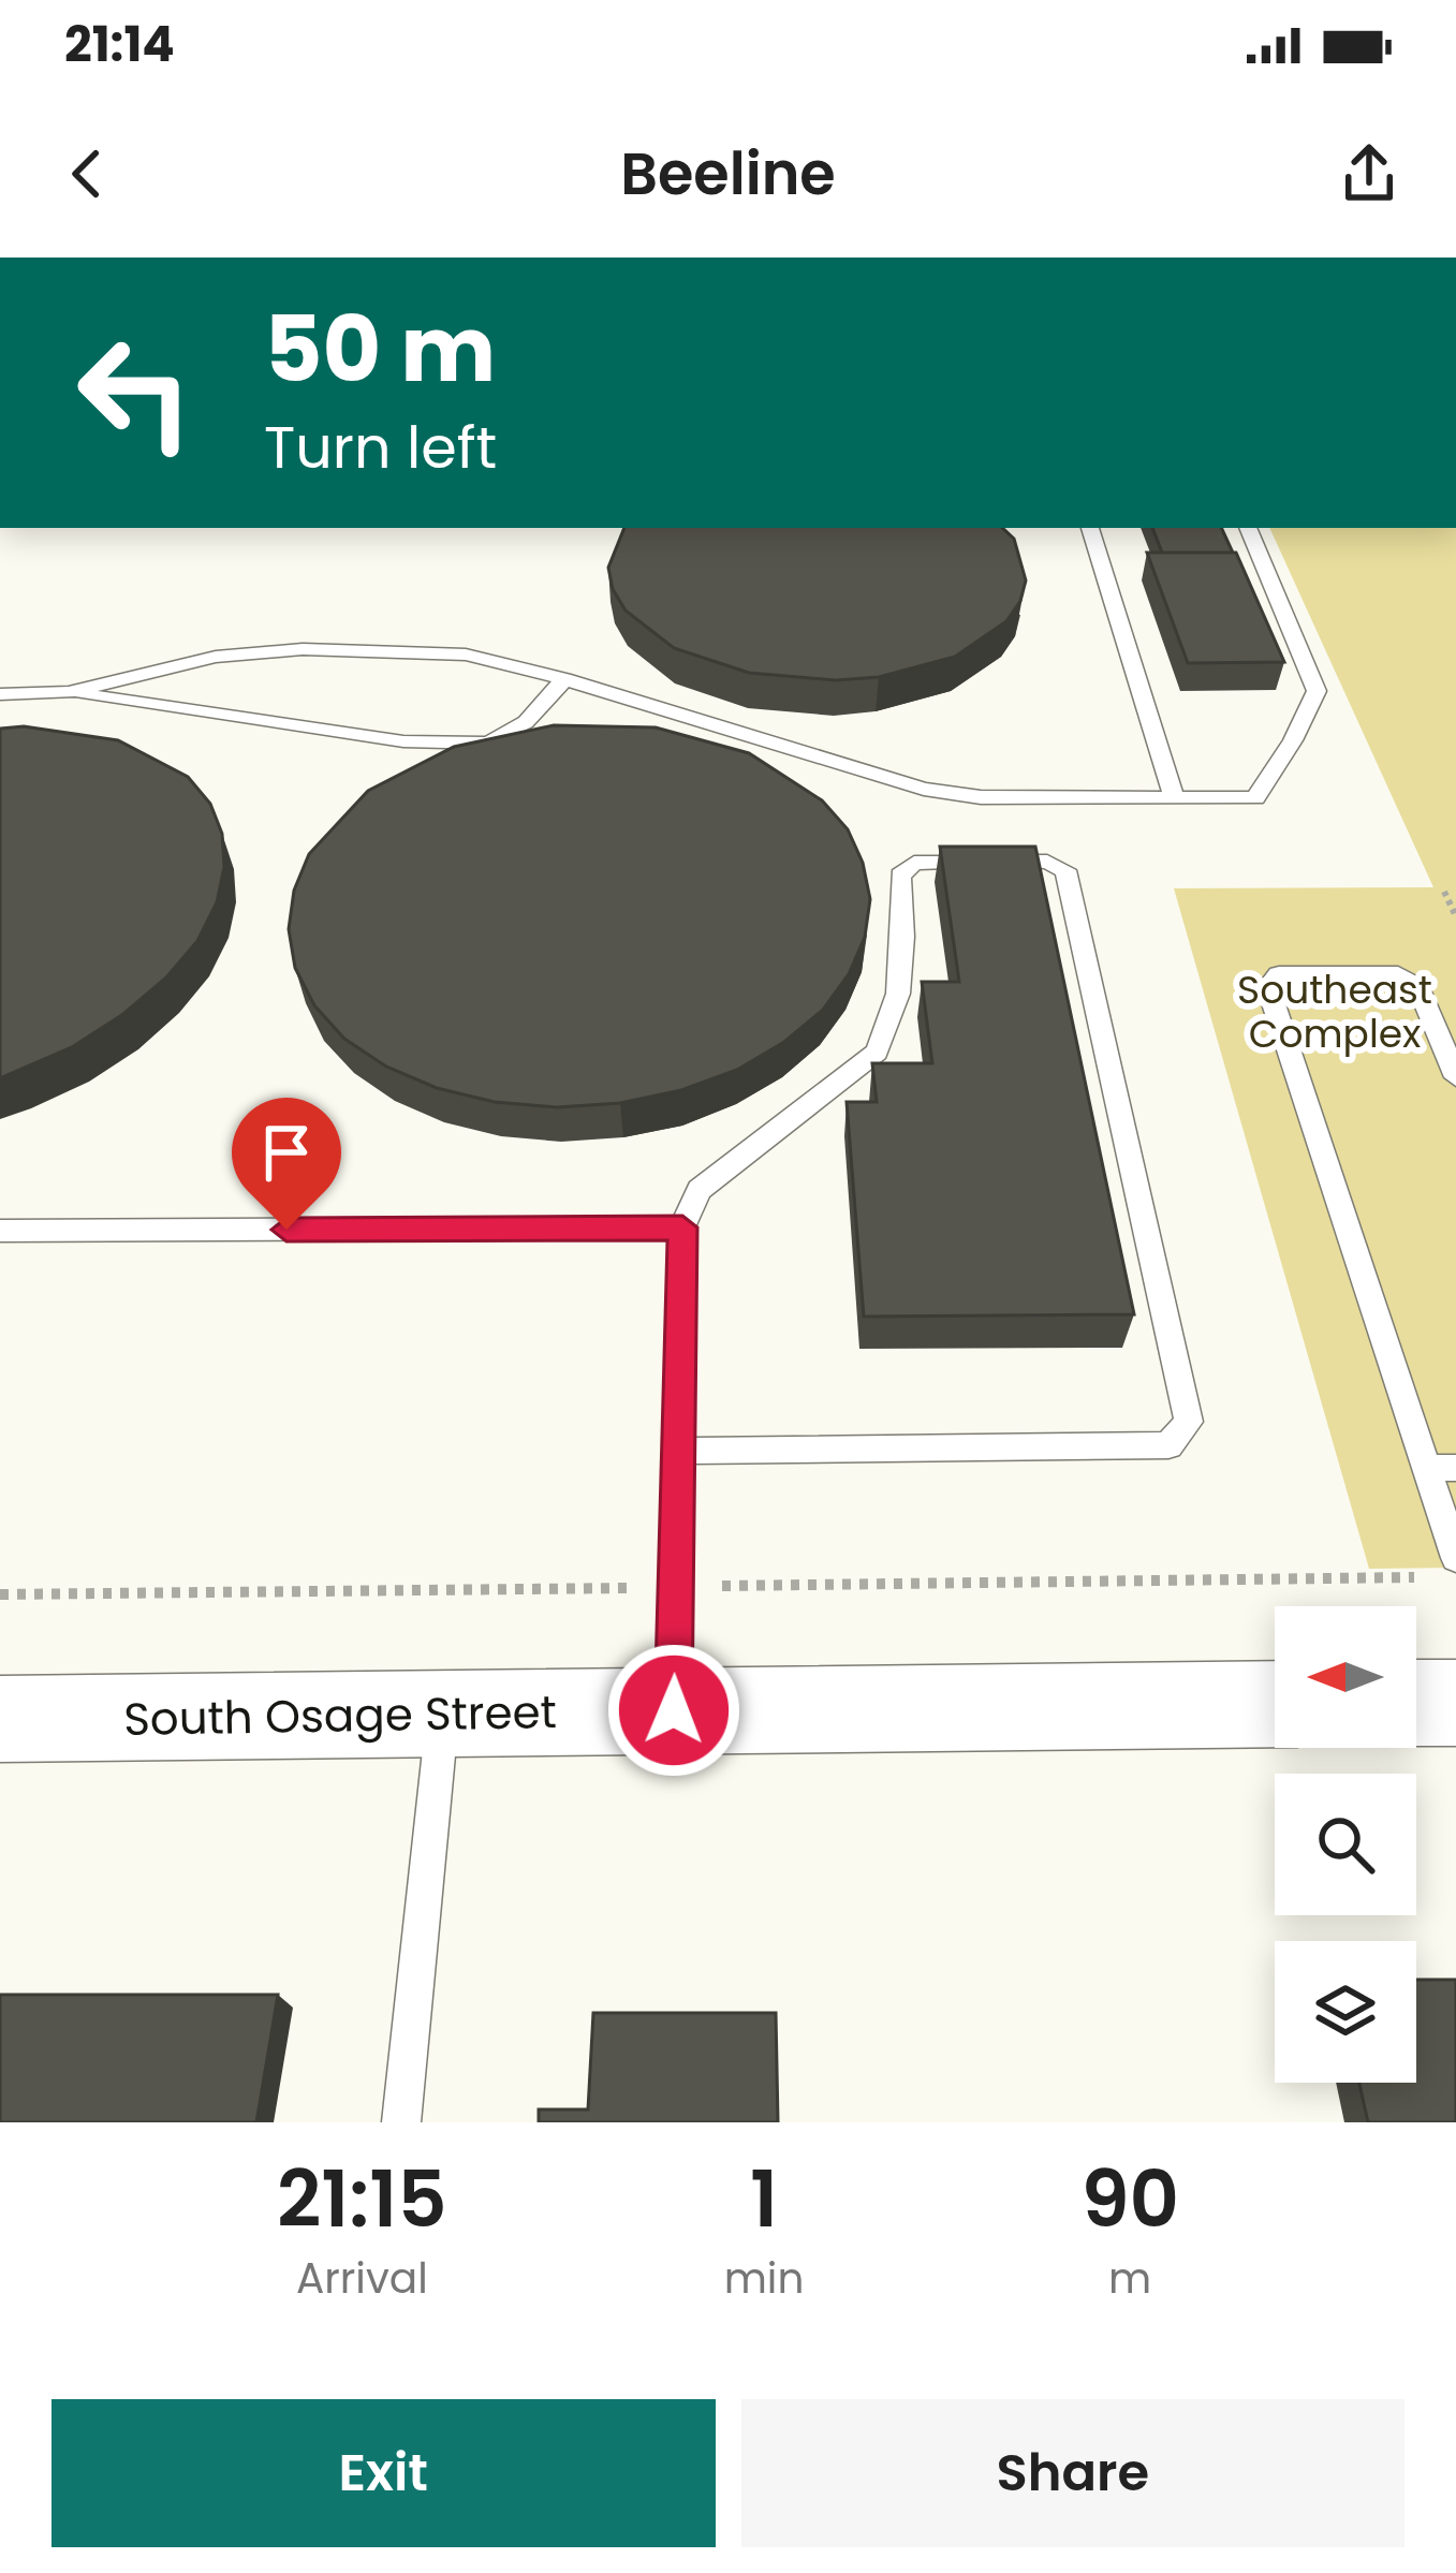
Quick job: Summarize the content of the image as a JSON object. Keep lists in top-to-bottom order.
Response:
{
  "streets": {
    "main road": ["South Osage Street"]
  },
  "parks": ["Southeast Complex"],
  "north": "left",
  "page": {
    "status": "21:14",
    "header": "Beeline",
    "turn": ["50 m", "Turn left"],
    "eta": [
      "21:15",
      "Arrival",
      "1",
      "min",
      "90",
      "m"
    ],
    "buttons": ["Exit", "Share"]
  }
}
